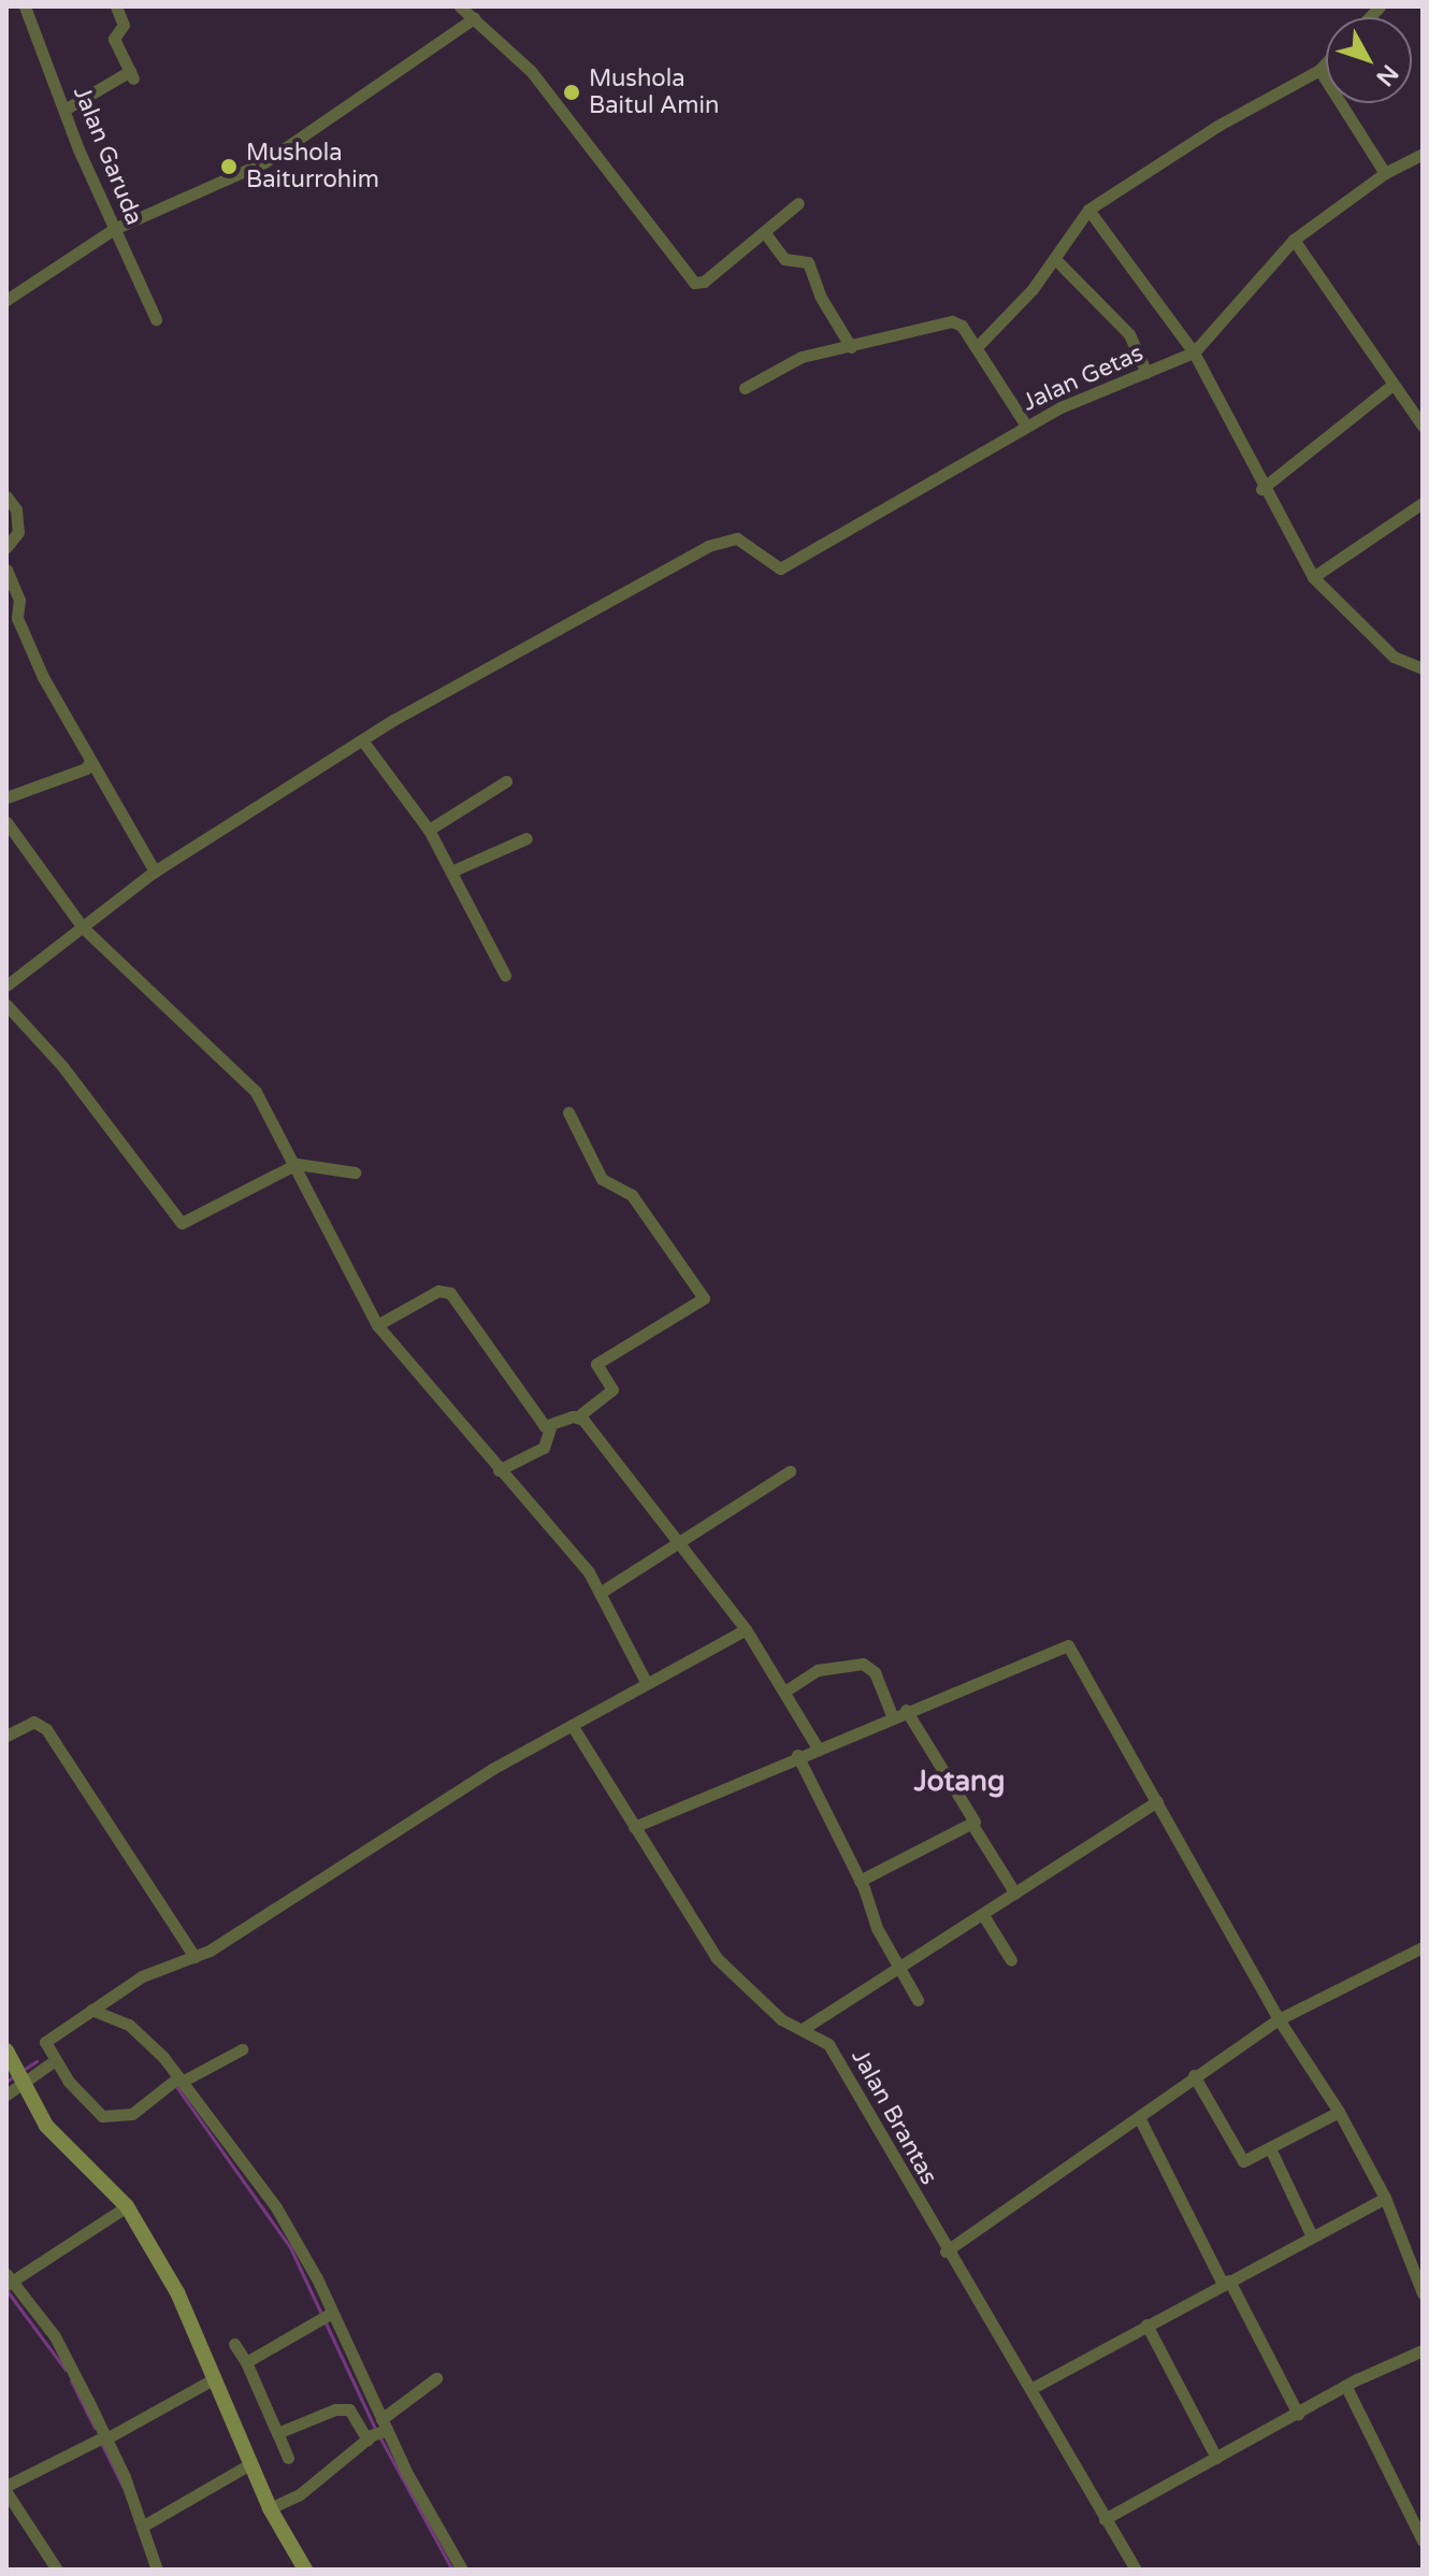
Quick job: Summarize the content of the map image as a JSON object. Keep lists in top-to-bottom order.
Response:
{
  "streets": {
    "street": ["Jalan Garuda", "Jalan Getas", "Jalan Brantas"]
  },
  "districts": ["Jotang"],
  "places": ["Mushola Baitul Amin", "Mushola Baiturrohim"],
  "north": "bottom right"
}
